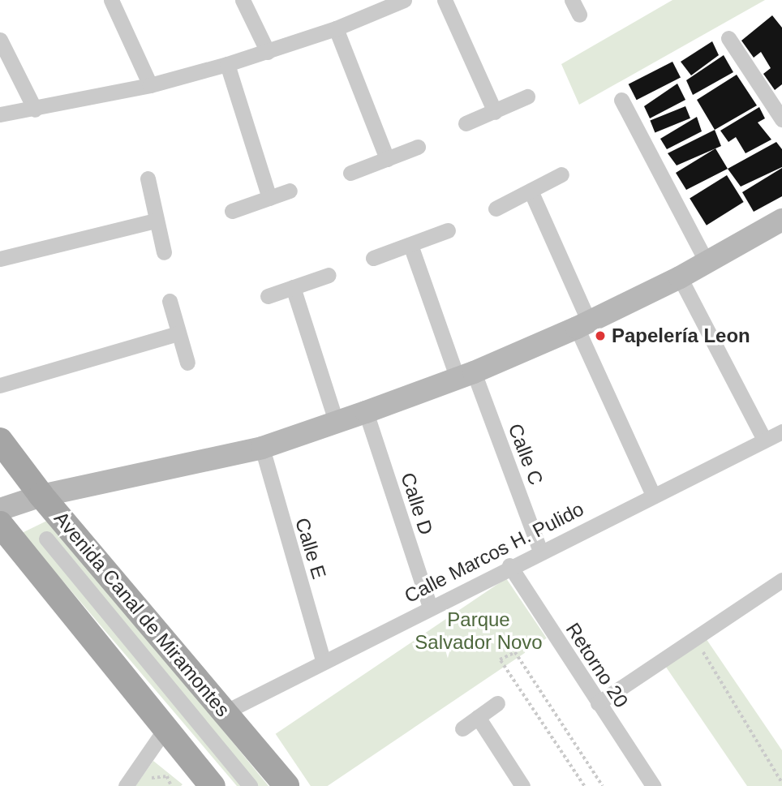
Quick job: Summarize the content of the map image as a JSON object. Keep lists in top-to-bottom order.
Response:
{
  "streets": {
    "main road": ["Avenida Canal de Miramontes"],
    "street": [
      "Calle C",
      "Calle D",
      "Calle E",
      "Calle Marcos H. Pulido",
      "Retorno 20"
    ]
  },
  "crossings": [
    ["Calle C", "Calle Marcos H. Pulido"],
    ["Calle D", "Calle Marcos H. Pulido"],
    ["Calle E", "Calle Marcos H. Pulido"],
    ["Calle Marcos H. Pulido", "Avenida Canal de Miramontes"],
    ["Calle Marcos H. Pulido", "Retorno 20"]
  ],
  "parks": ["Parque Salvador Novo"],
  "places": ["Papelería Leon"]
}
